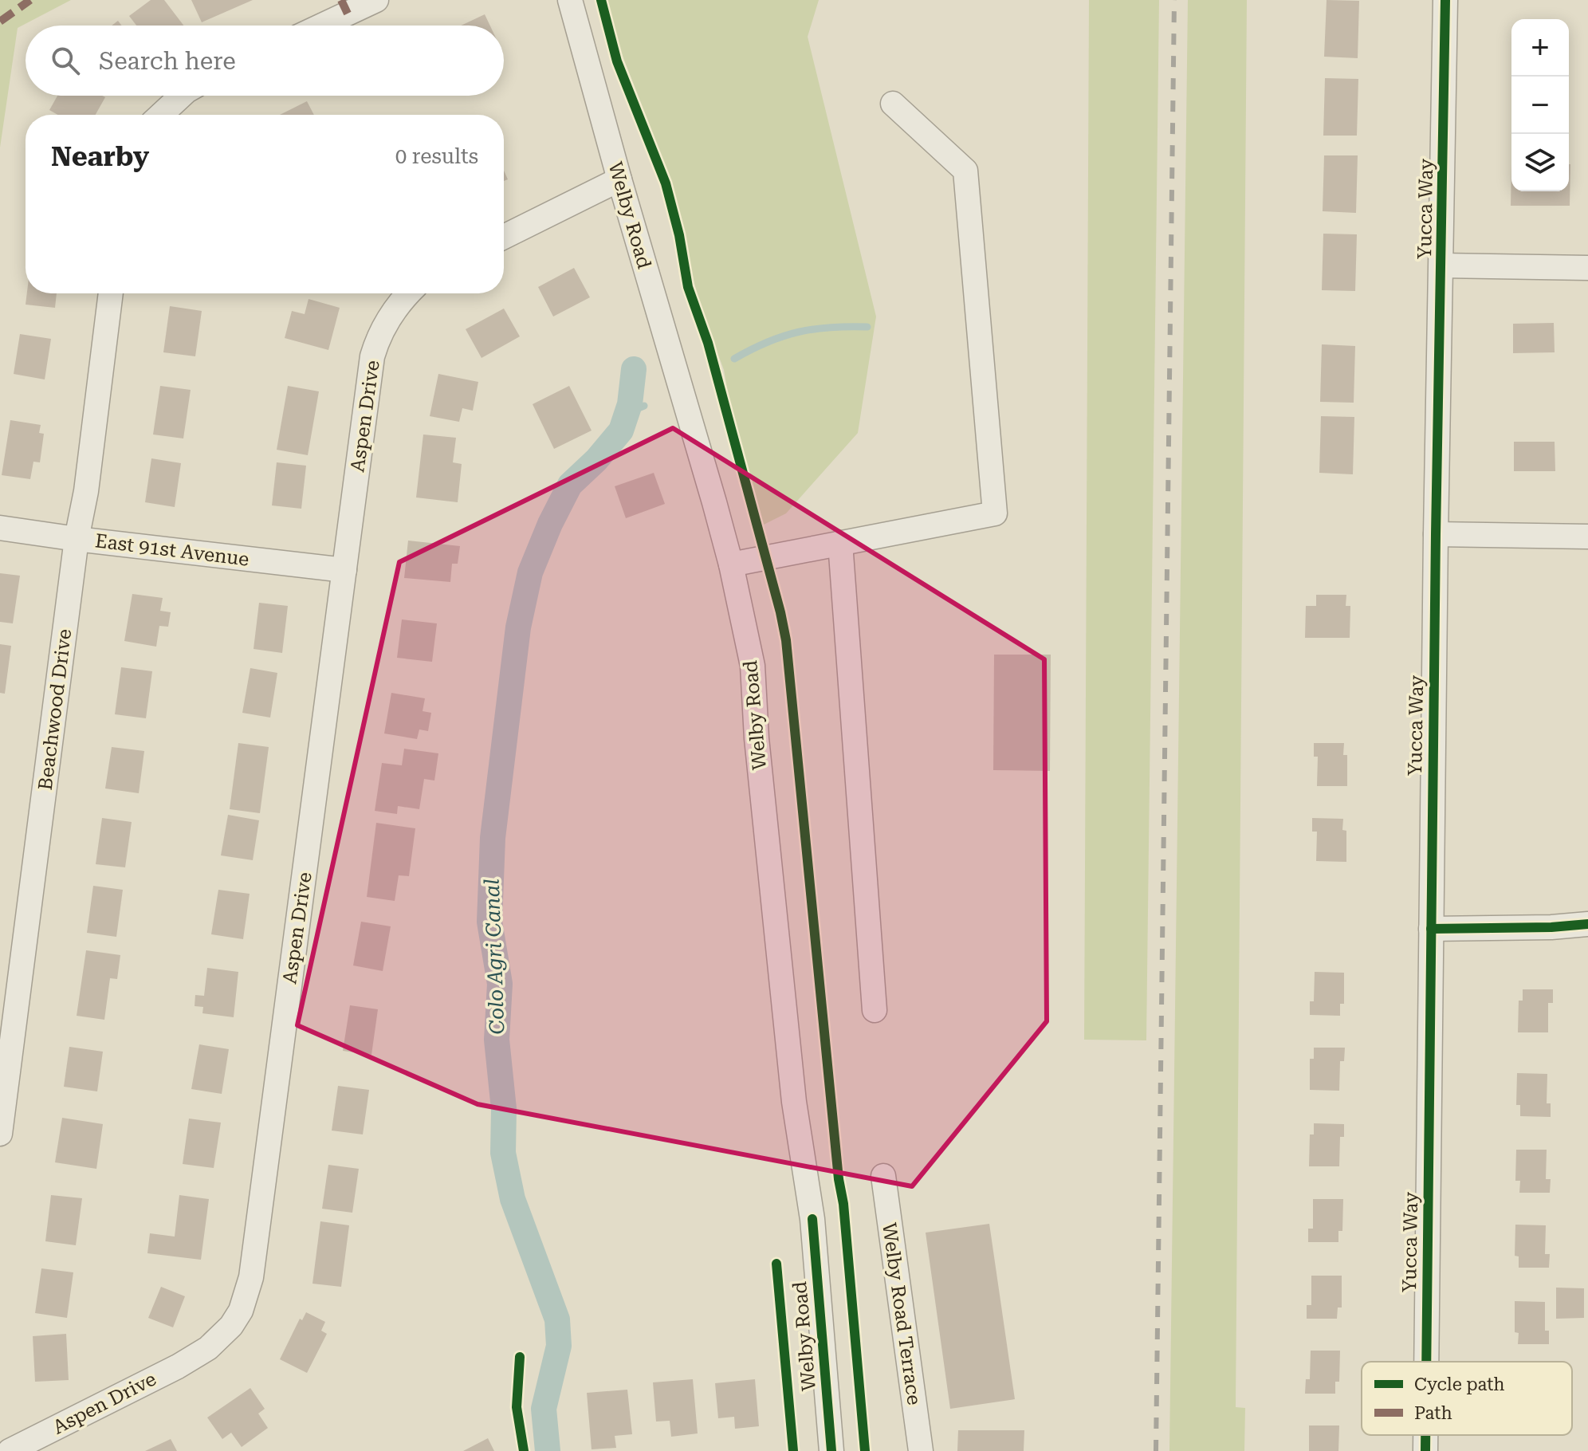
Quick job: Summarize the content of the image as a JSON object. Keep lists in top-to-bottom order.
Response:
{
  "streets": {
    "street": [
      "Yucca Way",
      "Welby Road",
      "Aspen Drive",
      "East 91st Avenue",
      "Beachwood Drive",
      "Welby Road Terrace"
    ]
  },
  "crossings": [
    ["Aspen Drive", "East 91st Avenue"],
    ["East 91st Avenue", "Beachwood Drive"]
  ],
  "water": ["Colo Agri Canal"],
  "legend": ["Cycle path", "Path"],
  "page": {
    "map_buttons": ["+", "−"],
    "search": "Search here",
    "heading": ["Nearby", "0 results"]
  }
}
